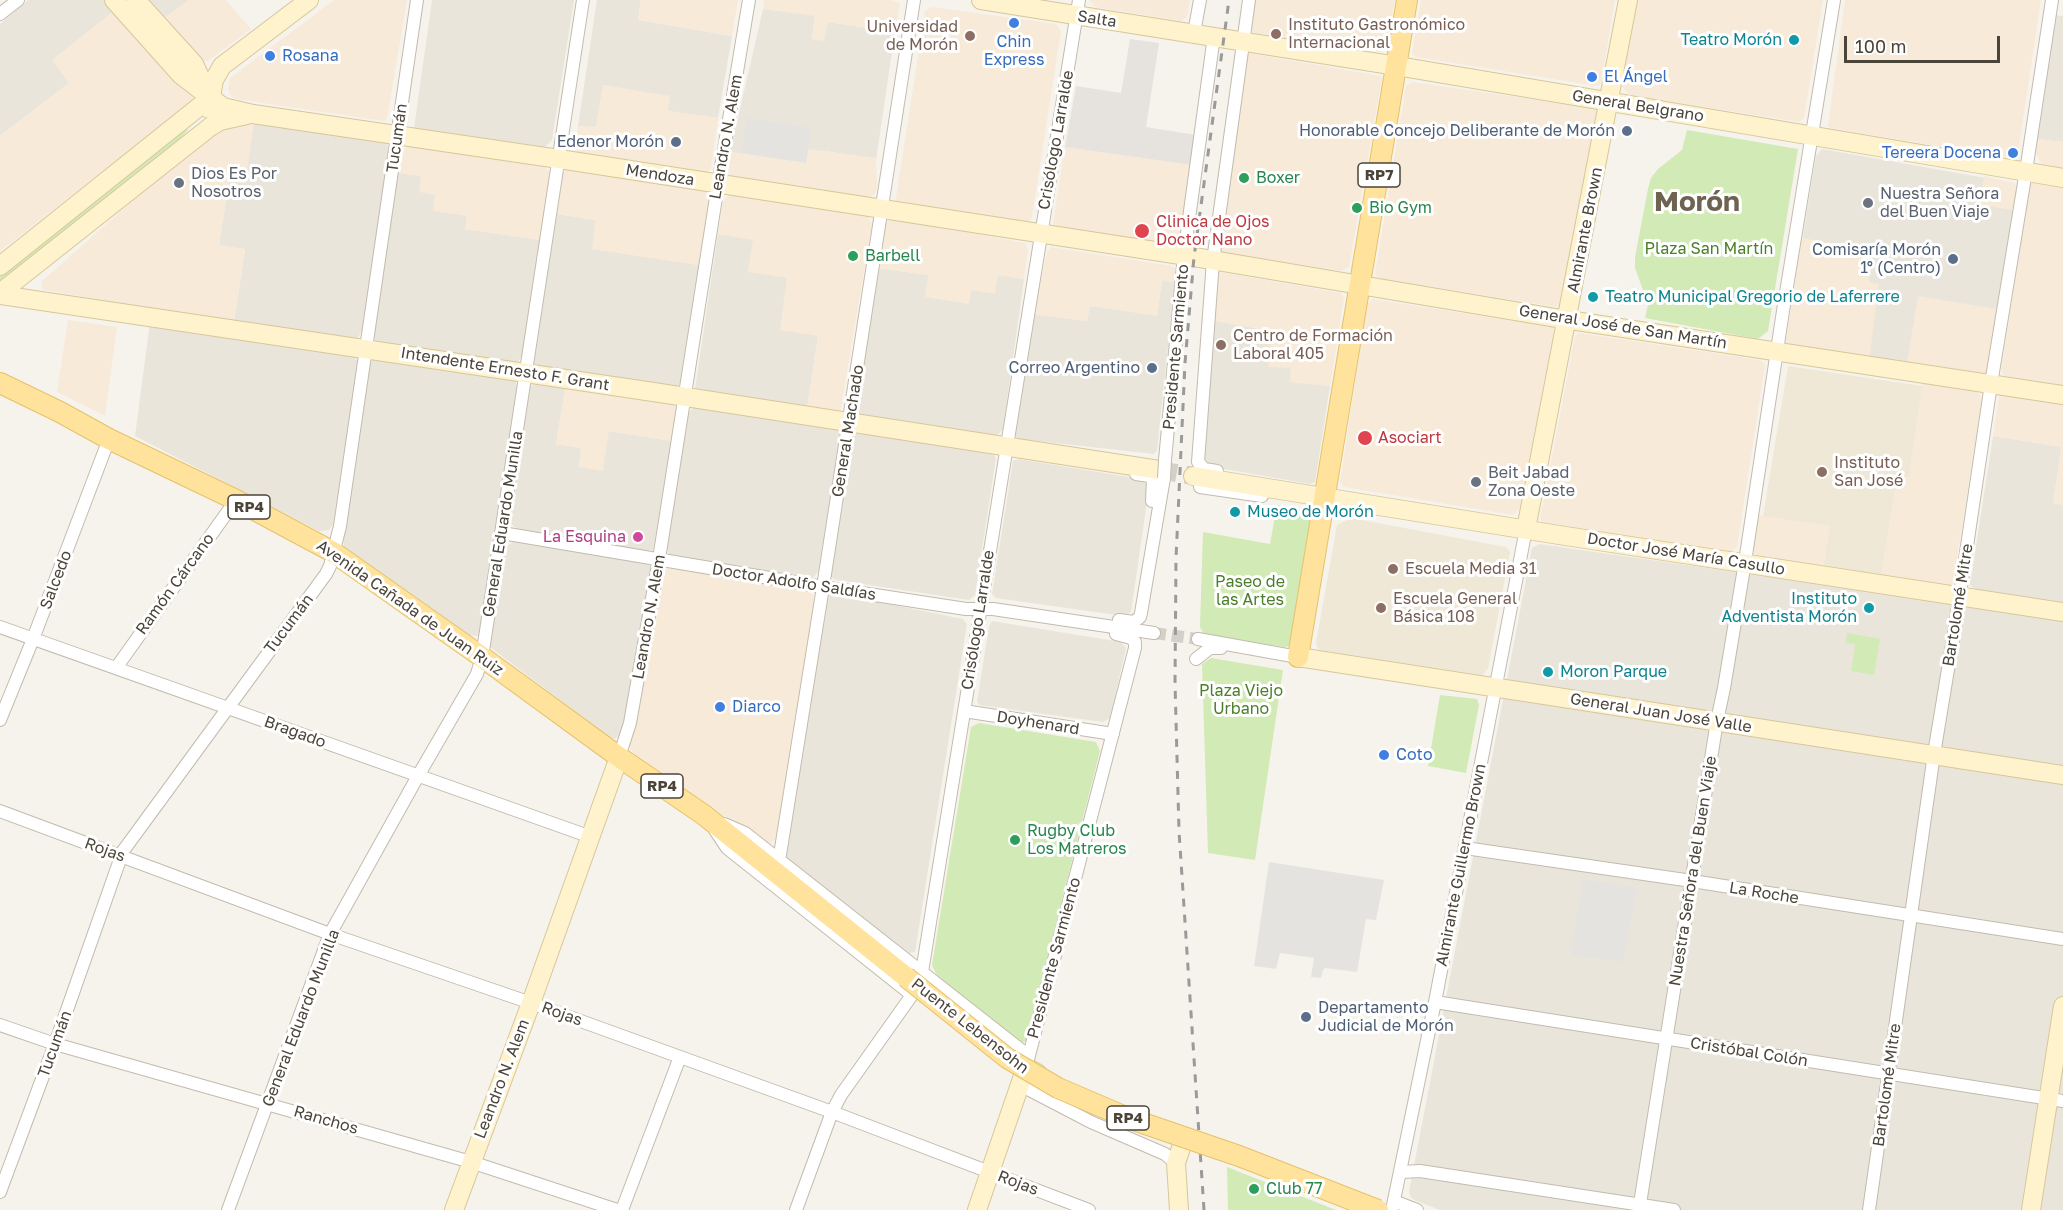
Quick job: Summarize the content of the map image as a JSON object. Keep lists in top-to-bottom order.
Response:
{
  "streets": {
    "main road": [
      "RP7",
      "RP4",
      "Avenida Cañada de Juan Ruiz",
      "Puente Lebensohn"
    ],
    "street": [
      "Salta",
      "General Belgrano",
      "Leandro N. Alem",
      "Tucumán",
      "Crisólogo Larralde",
      "Mendoza",
      "Almirante Brown",
      "General José de San Martín",
      "Presidente Sarmiento",
      "Intendente Ernesto F. Grant",
      "General Machado",
      "General Eduardo Munilla",
      "Doctor José María Casullo",
      "Salcedo",
      "Doctor Adolfo Saldías",
      "Ramón Cárcano",
      "Bartolomé Mitre",
      "General Juan José Valle",
      "Doyhenard",
      "Bragado",
      "Rojas",
      "Almirante Guillermo Brown",
      "Nuestra Señora del Buen Viaje",
      "La Roche",
      "Cristóbal Colón",
      "Ranchos"
    ]
  },
  "crossings": [
    ["Salta", "General Belgrano"],
    ["Salta", "Crisólogo Larralde"],
    ["Salta", "Presidente Sarmiento"],
    ["General Belgrano", "RP7"],
    ["General Belgrano", "Almirante Brown"],
    ["General Belgrano", "Presidente Sarmiento"],
    ["General Belgrano", "Bartolomé Mitre"],
    ["General Belgrano", "Nuestra Señora del Buen Viaje"],
    ["Leandro N. Alem", "Mendoza"],
    ["Leandro N. Alem", "Intendente Ernesto F. Grant"],
    ["Leandro N. Alem", "Doctor Adolfo Saldías"],
    ["Leandro N. Alem", "Avenida Cañada de Juan Ruiz"],
    ["Leandro N. Alem", "Bragado"],
    ["Leandro N. Alem", "Rojas"],
    ["Leandro N. Alem", "Ranchos"],
    ["Tucumán", "Mendoza"],
    ["Tucumán", "Intendente Ernesto F. Grant"],
    ["Tucumán", "Avenida Cañada de Juan Ruiz"],
    ["Tucumán", "Bragado"],
    ["Tucumán", "Rojas"],
    ["Tucumán", "Ranchos"],
    ["Crisólogo Larralde", "Mendoza"],
    ["Crisólogo Larralde", "Intendente Ernesto F. Grant"],
    ["Crisólogo Larralde", "Doctor Adolfo Saldías"],
    ["Crisólogo Larralde", "Avenida Cañada de Juan Ruiz"],
    ["Crisólogo Larralde", "Doyhenard"],
    ["Crisólogo Larralde", "Rojas"],
    ["Crisólogo Larralde", "Puente Lebensohn"],
    ["Mendoza", "General José de San Martín"],
    ["Mendoza", "Presidente Sarmiento"],
    ["Mendoza", "General Machado"],
    ["Mendoza", "General Eduardo Munilla"],
    ["RP7", "General José de San Martín"],
    ["RP7", "Doctor José María Casullo"],
    ["RP7", "General Juan José Valle"],
    ["Almirante Brown", "General José de San Martín"],
    ["Almirante Brown", "Doctor José María Casullo"],
    ["Almirante Brown", "Almirante Guillermo Brown"],
    ["General José de San Martín", "Presidente Sarmiento"],
    ["General José de San Martín", "Bartolomé Mitre"],
    ["General José de San Martín", "Nuestra Señora del Buen Viaje"],
    ["Presidente Sarmiento", "Intendente Ernesto F. Grant"],
    ["Presidente Sarmiento", "Doctor José María Casullo"],
    ["Presidente Sarmiento", "Doctor Adolfo Saldías"],
    ["Presidente Sarmiento", "Avenida Cañada de Juan Ruiz"],
    ["Presidente Sarmiento", "Doyhenard"],
    ["Presidente Sarmiento", "Rojas"],
    ["Intendente Ernesto F. Grant", "General Machado"],
    ["Intendente Ernesto F. Grant", "General Eduardo Munilla"],
    ["General Machado", "Doctor Adolfo Saldías"],
    ["General Machado", "Avenida Cañada de Juan Ruiz"],
    ["General Eduardo Munilla", "Doctor Adolfo Saldías"],
    ["General Eduardo Munilla", "Avenida Cañada de Juan Ruiz"],
    ["General Eduardo Munilla", "Bragado"],
    ["General Eduardo Munilla", "Rojas"],
    ["General Eduardo Munilla", "Ranchos"],
    ["Doctor José María Casullo", "Bartolomé Mitre"],
    ["Doctor José María Casullo", "Almirante Guillermo Brown"],
    ["Doctor José María Casullo", "Nuestra Señora del Buen Viaje"],
    ["Salcedo", "Avenida Cañada de Juan Ruiz"],
    ["Salcedo", "Bragado"],
    ["Ramón Cárcano", "Avenida Cañada de Juan Ruiz"],
    ["Ramón Cárcano", "Bragado"],
    ["Bartolomé Mitre", "General Juan José Valle"],
    ["Bartolomé Mitre", "La Roche"],
    ["Bartolomé Mitre", "Cristóbal Colón"],
    ["Avenida Cañada de Juan Ruiz", "Almirante Guillermo Brown"],
    ["Avenida Cañada de Juan Ruiz", "Puente Lebensohn"],
    ["General Juan José Valle", "Almirante Guillermo Brown"],
    ["General Juan José Valle", "Nuestra Señora del Buen Viaje"],
    ["Almirante Guillermo Brown", "La Roche"],
    ["Almirante Guillermo Brown", "Puente Lebensohn"],
    ["Almirante Guillermo Brown", "Cristóbal Colón"],
    ["Nuestra Señora del Buen Viaje", "La Roche"],
    ["Nuestra Señora del Buen Viaje", "Cristóbal Colón"]
  ],
  "districts": ["Morón"],
  "parks": ["Plaza San Martín", "Paseo de las Artes", "Plaza Viejo Urbano"],
  "places": [
    "Chin Express",
    "Instituto Gastronómico Internacional",
    "Universidad de Morón",
    "Teatro Morón",
    "Rosana",
    "El Ángel",
    "Honorable Concejo Deliberante de Morón",
    "Edenor Morón",
    "Tereera Docena",
    "Boxer",
    "Dios Es Por Nosotros",
    "Nuestra Señora del Buen Viaje",
    "Bio Gym",
    "Clinica de Ojos Doctor Nano",
    "Barbell",
    "Comisaría Morón 1° (Centro)",
    "Teatro Municipal Gregorio de Laferrere",
    "Centro de Formación Laboral 405",
    "Correo Argentino",
    "Asociart",
    "Instituto San José",
    "Beit Jabad Zona Oeste",
    "Museo de Morón",
    "La Esquina",
    "Escuela Media 31",
    "Escuela General Básica 108",
    "Instituto Adventista Morón",
    "Moron Parque",
    "Diarco",
    "Coto",
    "Rugby Club Los Matreros",
    "Departamento Judicial de Morón",
    "Club 77"
  ],
  "scale_bar": "100 m"
}
